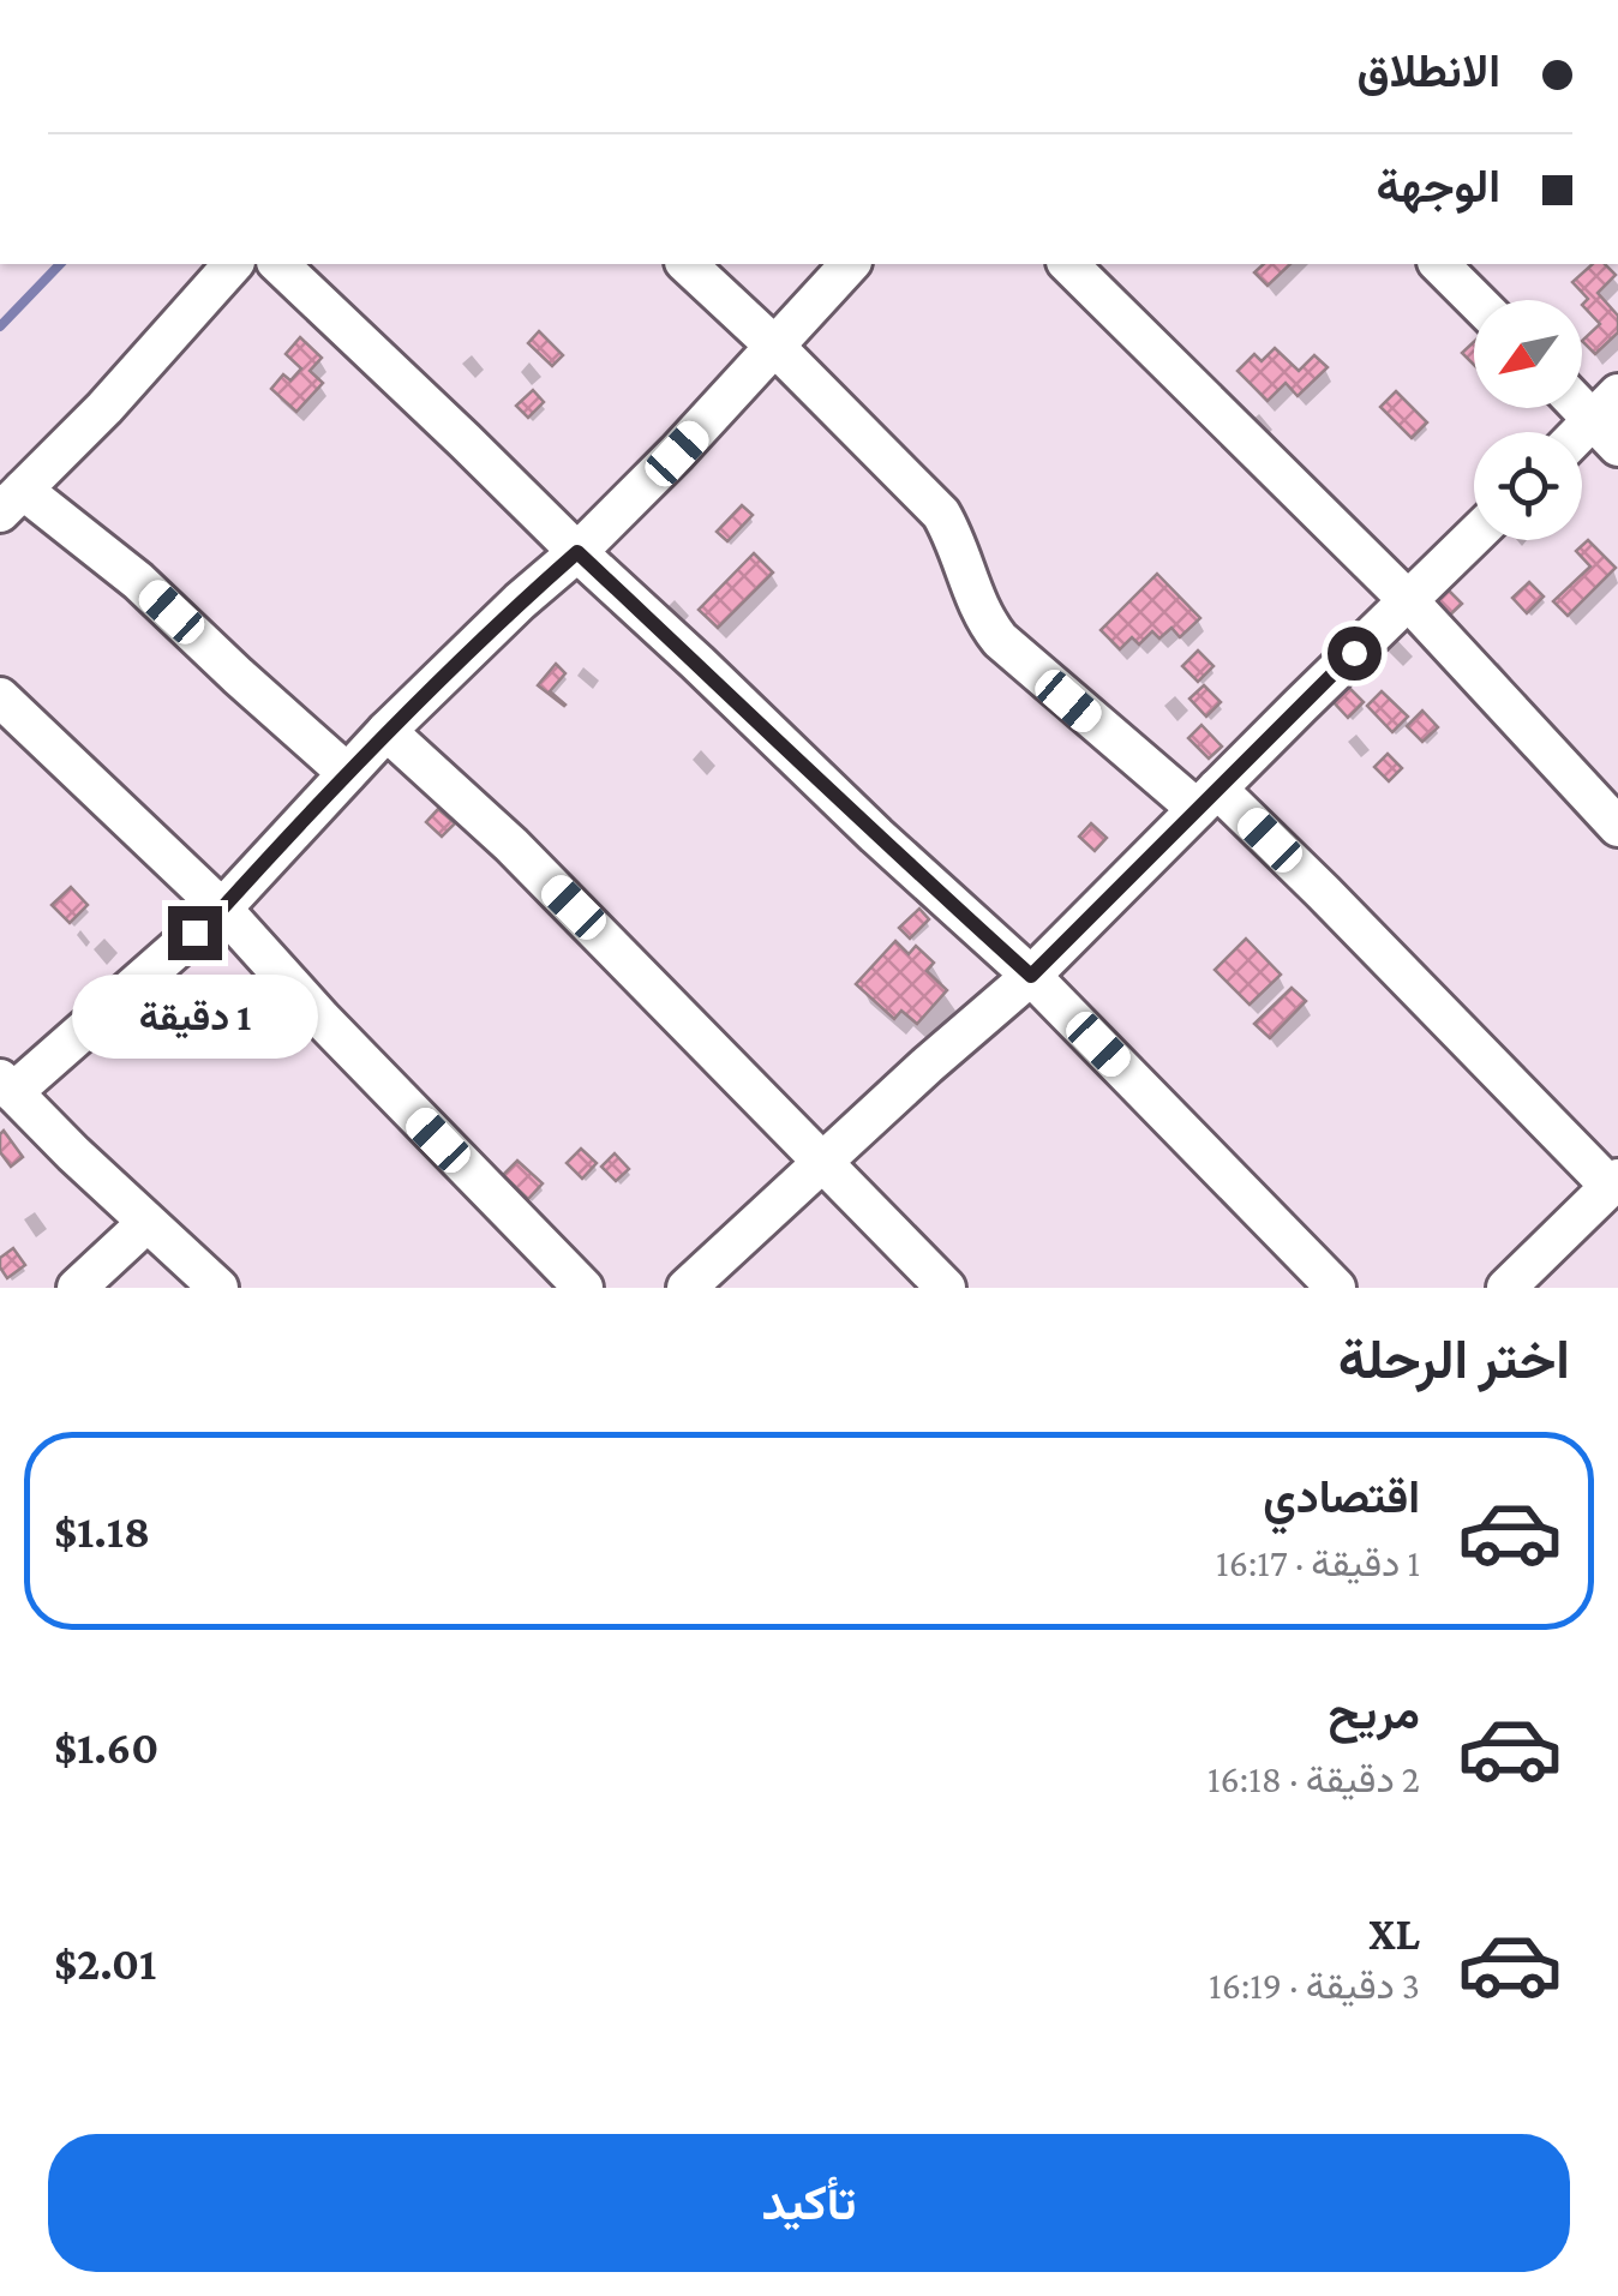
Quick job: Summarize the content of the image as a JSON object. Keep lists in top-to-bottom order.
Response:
{
  "north": "bottom left",
  "page": {
    "banner": ["الانطلاق", "الوجهة"],
    "bubble": "1 دقيقة",
    "heading": "اختر الرحلة",
    "list": [
      {
        "name": "اقتصادي",
        "note": "1 دقيقة · 16:17",
        "value": "$1.18"
      },
      {
        "name": "مريح",
        "note": "2 دقيقة · 16:18",
        "value": "$1.60"
      },
      {
        "name": "XL",
        "note": "3 دقيقة · 16:19",
        "value": "$2.01"
      }
    ],
    "buttons": "تأكيد"
  }
}
